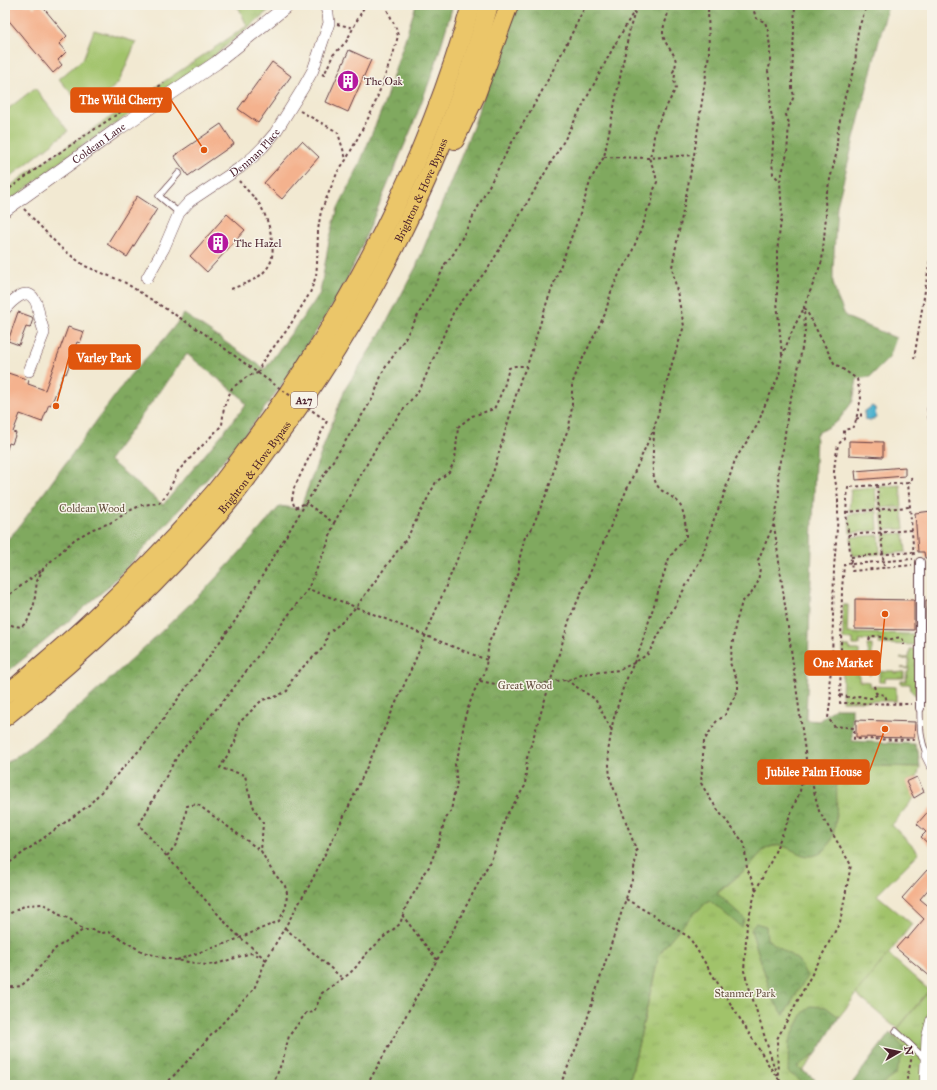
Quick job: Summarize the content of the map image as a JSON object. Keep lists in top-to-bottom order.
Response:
{
  "streets": {
    "highway": ["Brighton & Hove Bypass", "A27"],
    "street": ["Coldean Lane", "Denman Place"]
  },
  "crossings": [
    ["Brighton & Hove Bypass", "A27"]
  ],
  "parks": ["Coldean Wood", "Great Wood", "Stanmer Park"],
  "places": {
    "building": ["The Oak", "The Hazel"],
    "other": [
      "The Wild Cherry",
      "Varley Park",
      "One Market",
      "Jubilee Palm House"
    ]
  },
  "north": "right"
}
